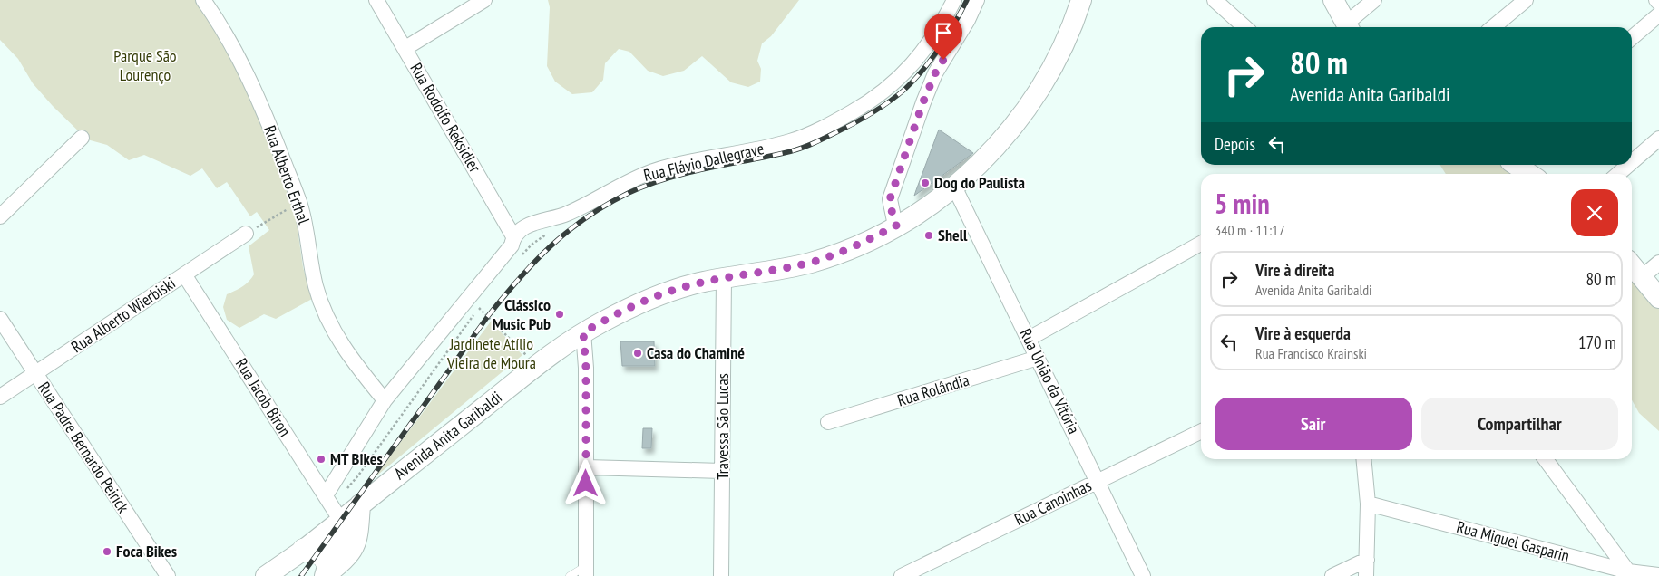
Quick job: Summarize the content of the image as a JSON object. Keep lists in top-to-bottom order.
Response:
{
  "streets": {
    "main road": ["Avenida Anita Garibaldi"],
    "street": [
      "Rua Rodolfo Reksidler",
      "Rua Flávio Dallegrave",
      "Rua Alberto Erthal",
      "Rua Alberto Wierbiski",
      "Rua União da Vitória",
      "Rua Rolândia",
      "Rua Jacob Biron",
      "Travessa São Lucas",
      "Rua Padre Bernardo Peirick",
      "Rua Canoinhas",
      "Rua Miguel Gasparin"
    ]
  },
  "crossings": [
    ["Rua Rodolfo Reksidler", "Rua Flávio Dallegrave"],
    ["Rua Flávio Dallegrave", "Rua Alberto Erthal"],
    ["Rua Flávio Dallegrave", "Rua Jacob Biron"],
    ["Rua Alberto Wierbiski", "Rua Jacob Biron"],
    ["Rua Alberto Wierbiski", "Rua Padre Bernardo Peirick"],
    ["Rua União da Vitória", "Rua Rolândia"],
    ["Rua União da Vitória", "Avenida Anita Garibaldi"],
    ["Rua União da Vitória", "Rua Canoinhas"],
    ["Rua Jacob Biron", "Avenida Anita Garibaldi"],
    ["Travessa São Lucas", "Avenida Anita Garibaldi"]
  ],
  "parks": ["Parque São Lourenço", "Jardinete Atílio Vieira de Moura"],
  "places": [
    "Dog do Paulista",
    "Shell",
    "Clássico Music Pub",
    "Casa do Chaminé",
    "MT Bikes",
    "Foca Bikes"
  ],
  "page": {
    "turn": ["80 m", "Avenida Anita Garibaldi"],
    "then": "Depois",
    "heading": ["5 min", "340 m · 11:17"],
    "list": [
      {
        "name": "Vire à direita",
        "note": "Avenida Anita Garibaldi",
        "value": "80 m"
      },
      {
        "name": "Vire à esquerda",
        "note": "Rua Francisco Krainski",
        "value": "170 m"
      }
    ],
    "buttons": ["Sair", "Compartilhar"]
  }
}
